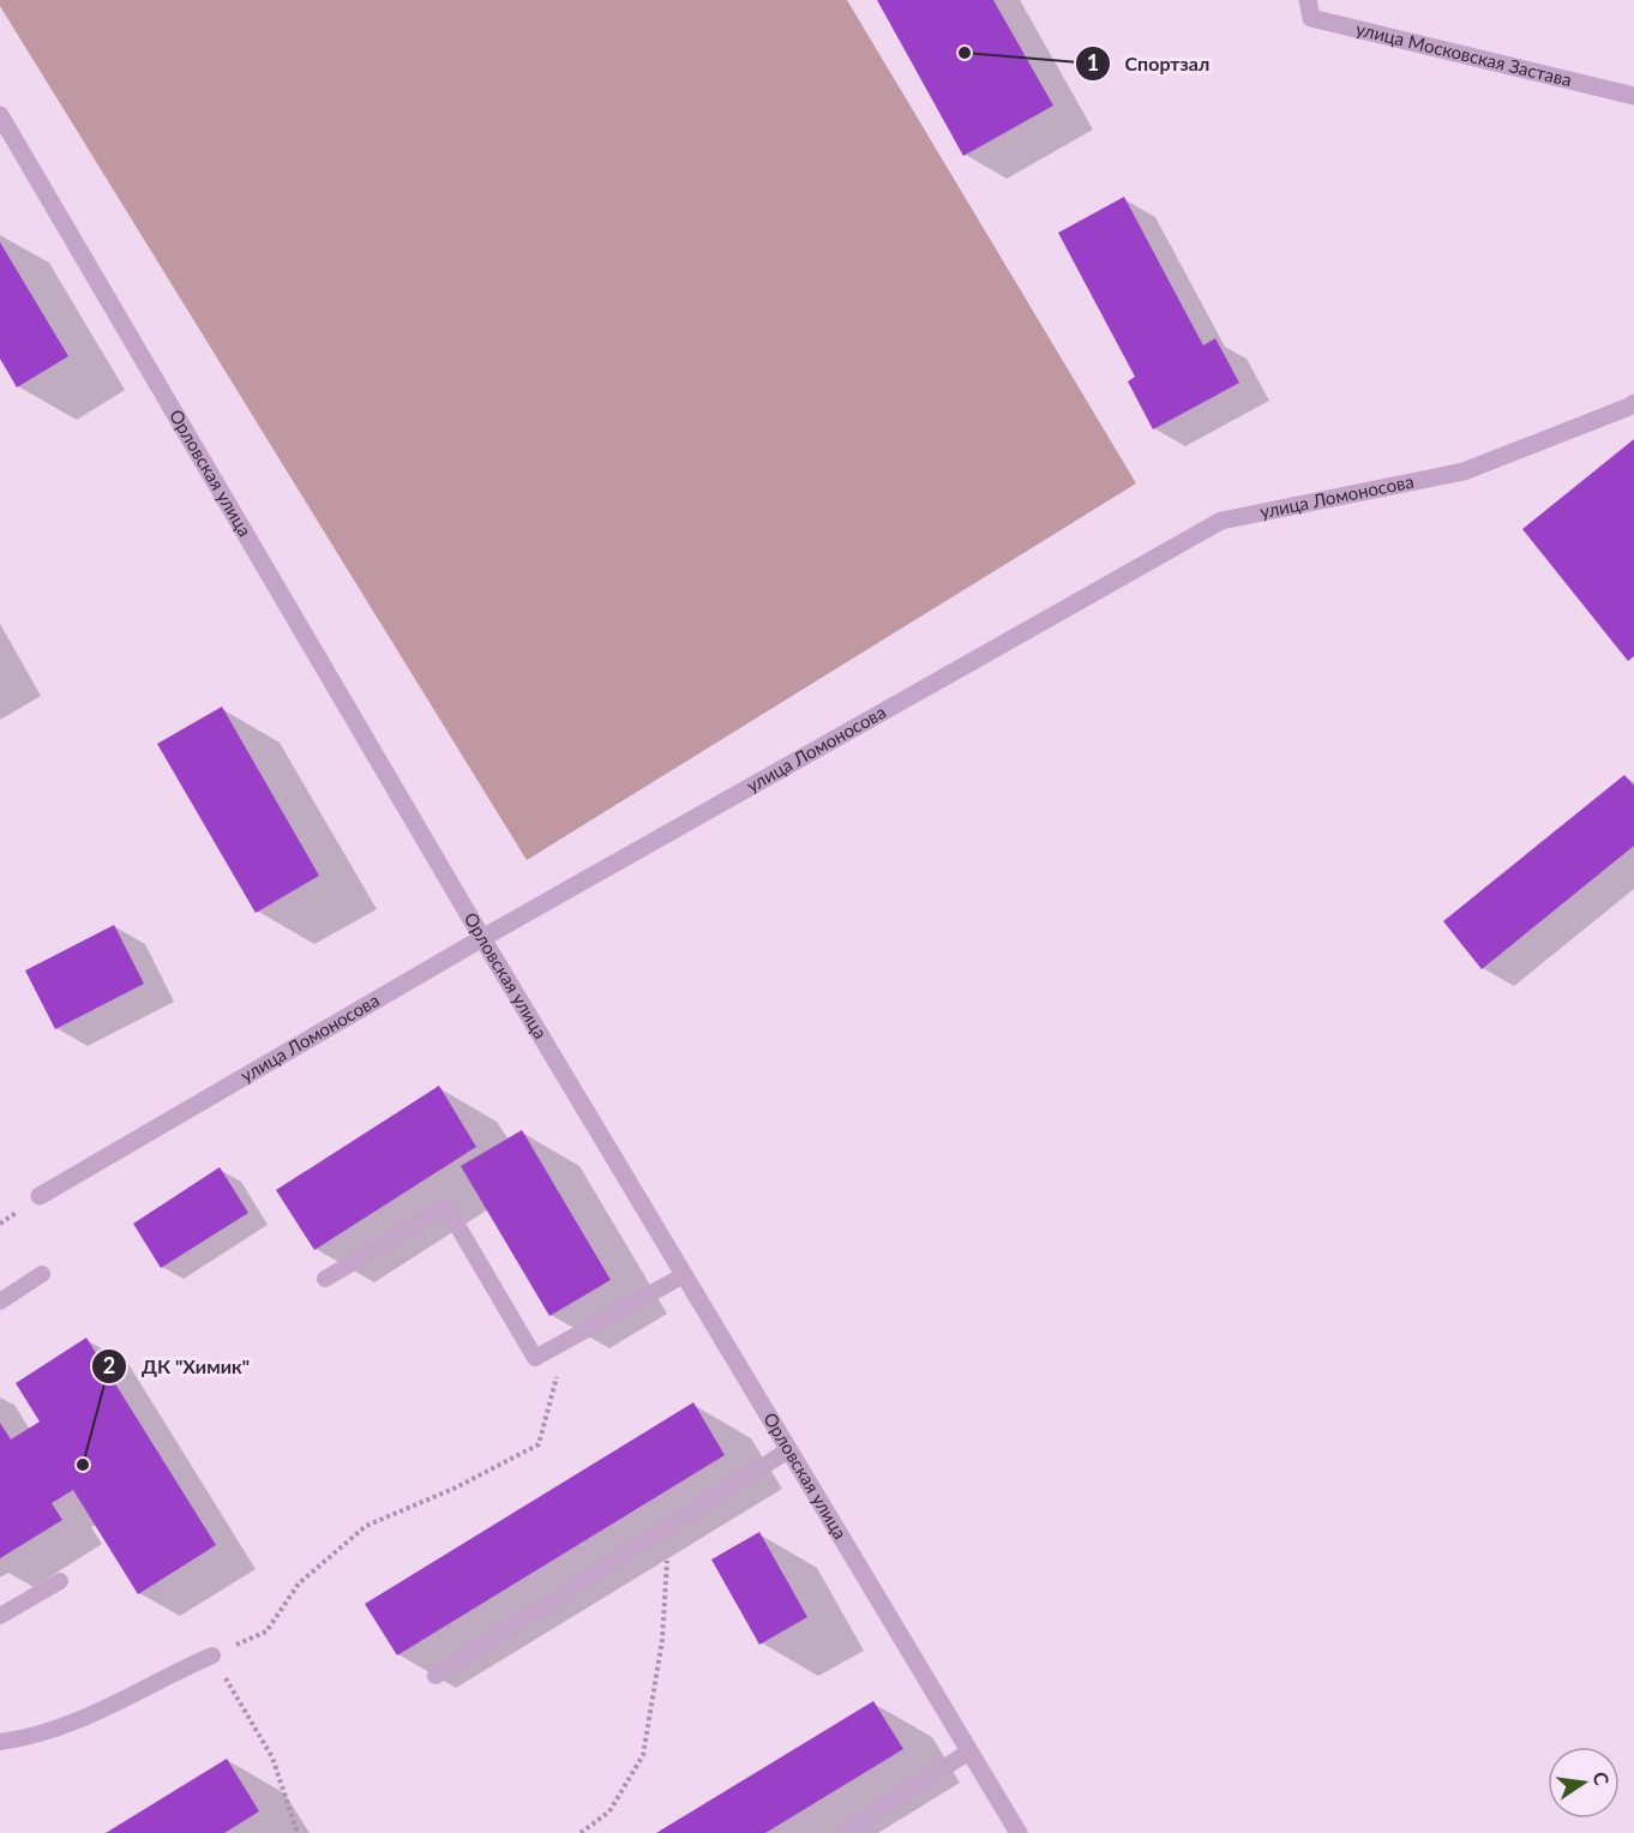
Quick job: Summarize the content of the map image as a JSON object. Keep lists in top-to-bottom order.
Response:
{
  "streets": {
    "street": ["улица Московская Застава", "Орловская улица", "улица Ломоносова"]
  },
  "crossings": [
    ["Орловская улица", "улица Ломоносова"]
  ],
  "places": ["Спортзал", "ДК \"Химик\""],
  "north": "right"
}
